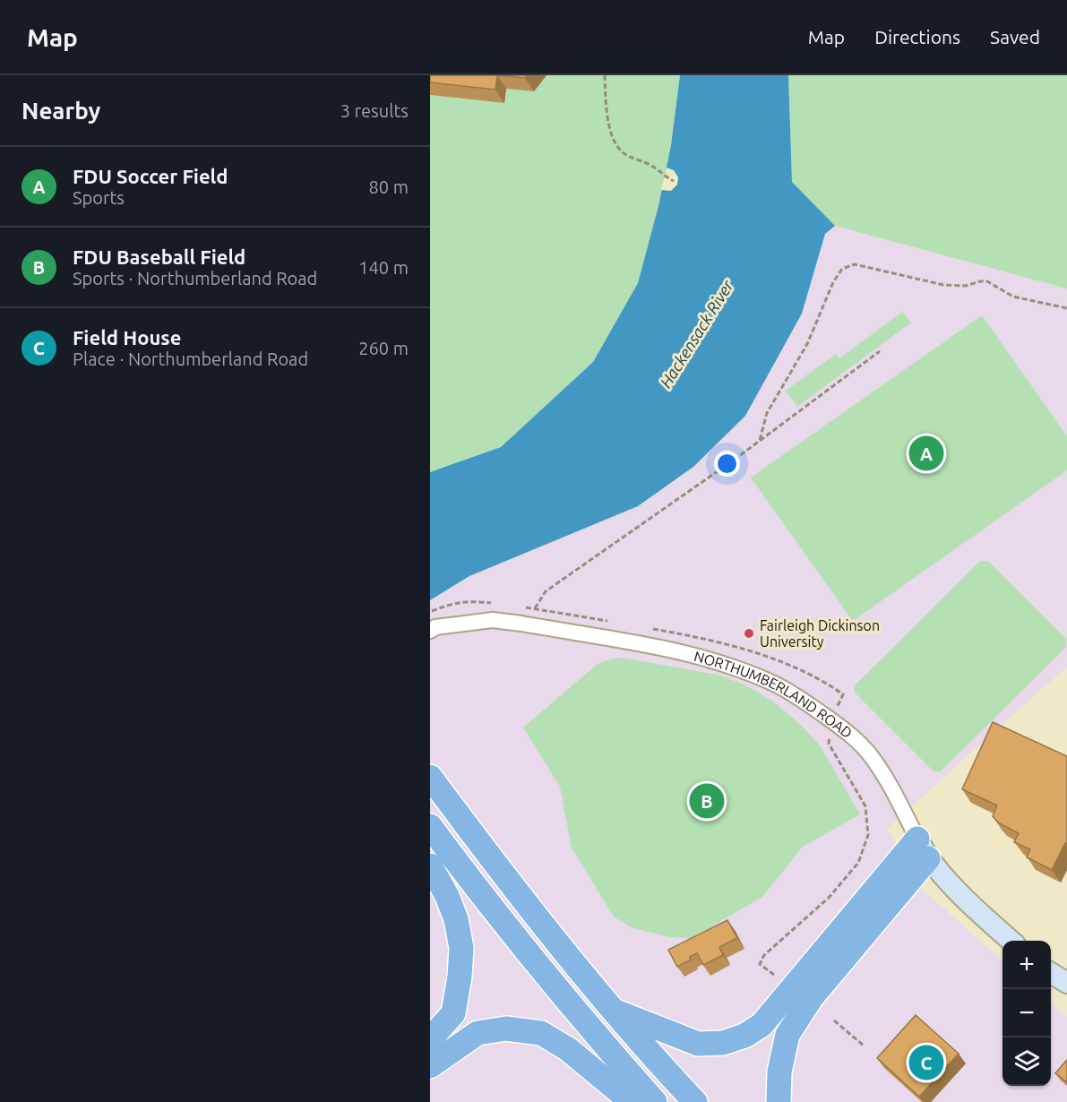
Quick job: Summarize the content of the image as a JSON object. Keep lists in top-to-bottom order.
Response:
{
  "streets": {
    "main road": ["NORTHUMBERLAND ROAD"]
  },
  "water": ["Hackensack River"],
  "places": ["Fairleigh Dickinson University"],
  "page": {
    "header": "Map",
    "nav": ["Map", "Directions", "Saved"],
    "heading": ["Nearby", "3 results"],
    "list": [
      {
        "mark": "A",
        "name": "FDU Soccer Field",
        "note": "Sports",
        "value": "80 m"
      },
      {
        "mark": "B",
        "name": "FDU Baseball Field",
        "note": "Sports · Northumberland Road",
        "value": "140 m"
      },
      {
        "mark": "C",
        "name": "Field House",
        "note": "Place · Northumberland Road",
        "value": "260 m"
      }
    ],
    "pins": ["A", "B", "C"],
    "map_buttons": ["+", "−"]
  }
}
